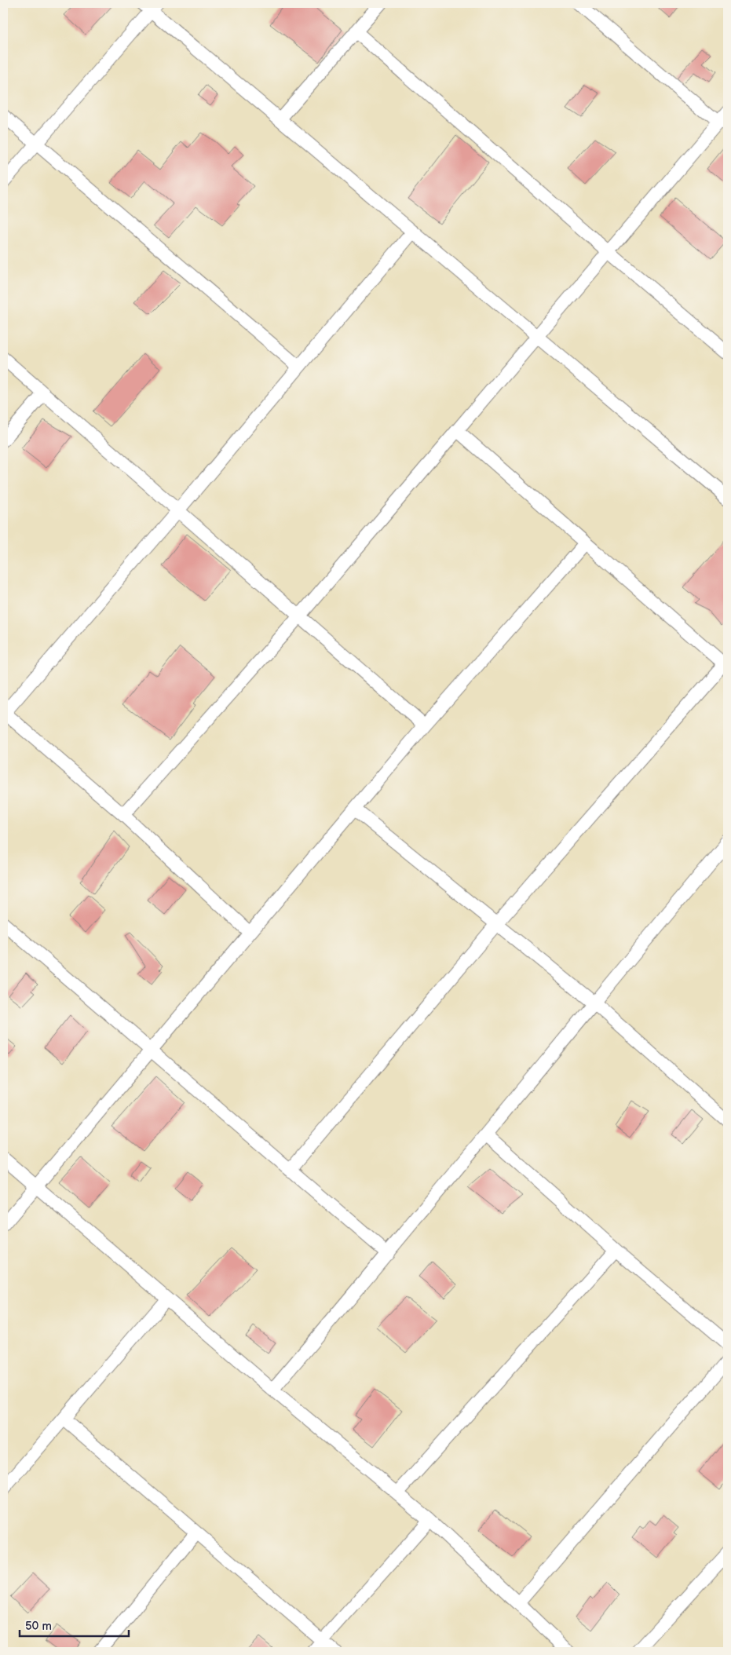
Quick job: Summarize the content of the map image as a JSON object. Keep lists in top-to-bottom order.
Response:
{
  "scale_bar": "50 m"
}
